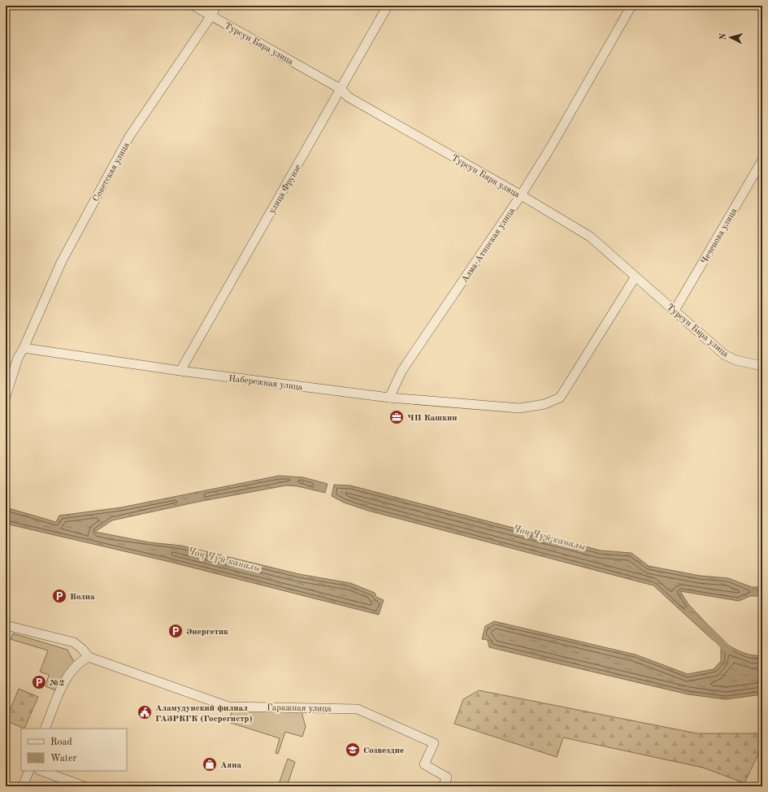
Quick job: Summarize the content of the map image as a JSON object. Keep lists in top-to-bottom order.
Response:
{
  "streets": {
    "street": [
      "Турсун Бяра улица",
      "Советская улица",
      "улица Фрунзе",
      "Чеченова улица",
      "Алма-Атинская улица",
      "Набережная улица",
      "Гаражная улица"
    ]
  },
  "crossings": [
    ["Турсун Бяра улица", "Советская улица"],
    ["Турсун Бяра улица", "улица Фрунзе"],
    ["Турсун Бяра улица", "Чеченова улица"],
    ["Турсун Бяра улица", "Алма-Атинская улица"],
    ["Турсун Бяра улица", "Набережная улица"],
    ["Советская улица", "Набережная улица"],
    ["улица Фрунзе", "Набережная улица"],
    ["Алма-Атинская улица", "Набережная улица"]
  ],
  "water": ["Чоң Чүй каналы"],
  "places": {
    "office": ["ЧП Кашкин"],
    "parking": ["Волна", "Энергетик", "№2"],
    "public building": ["Аламудунский филиал ГАЗРКГК (Госрегистр)"],
    "school or university": ["Созвездие"],
    "shop": ["Аяна"]
  },
  "legend": ["Road", "Water"],
  "north": "left"
}
